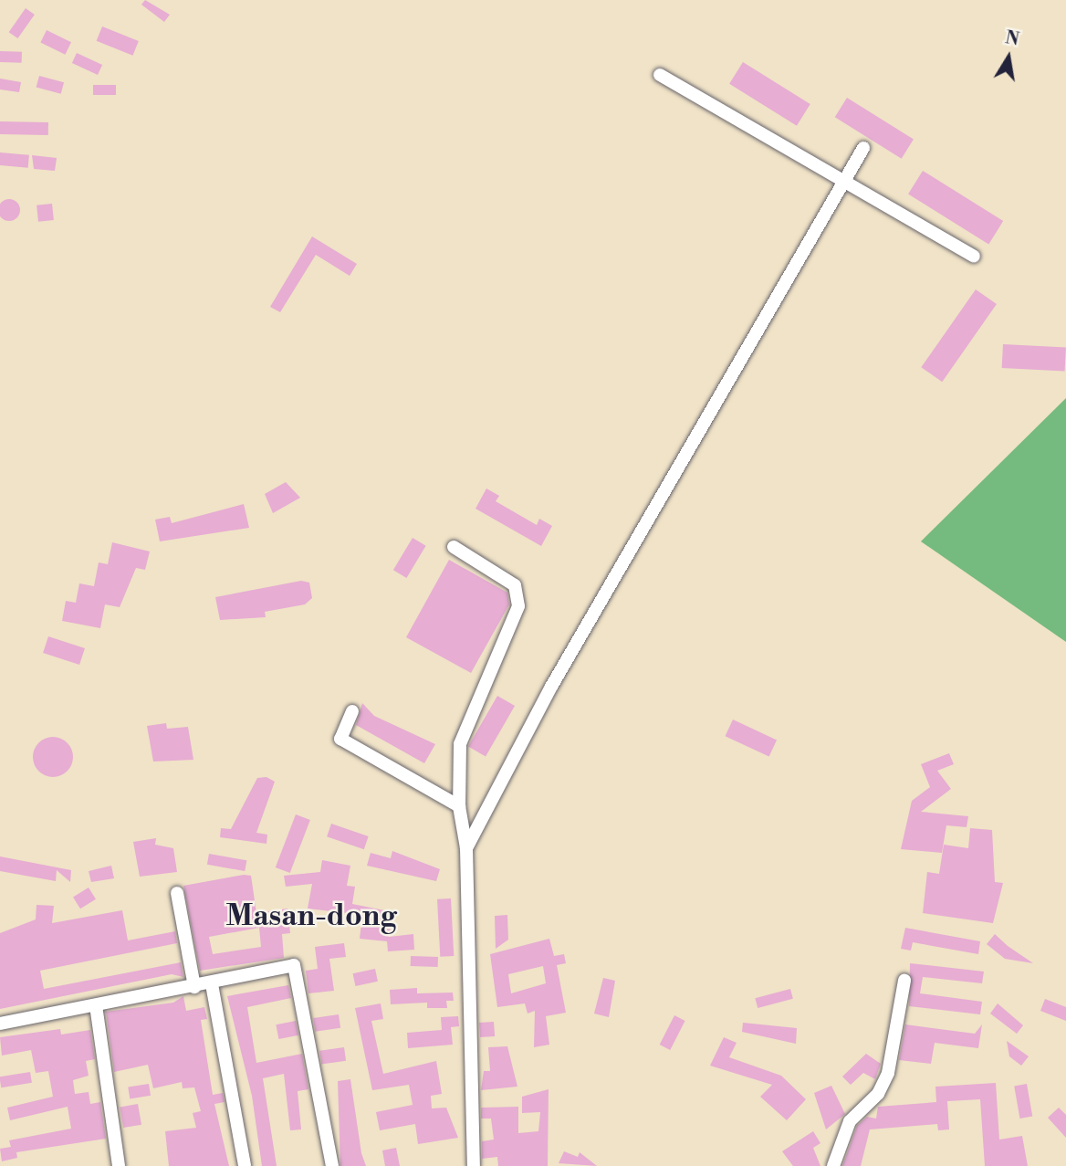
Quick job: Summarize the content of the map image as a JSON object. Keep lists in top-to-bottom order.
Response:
{
  "districts": ["Masan-dong"],
  "north": "top"
}
